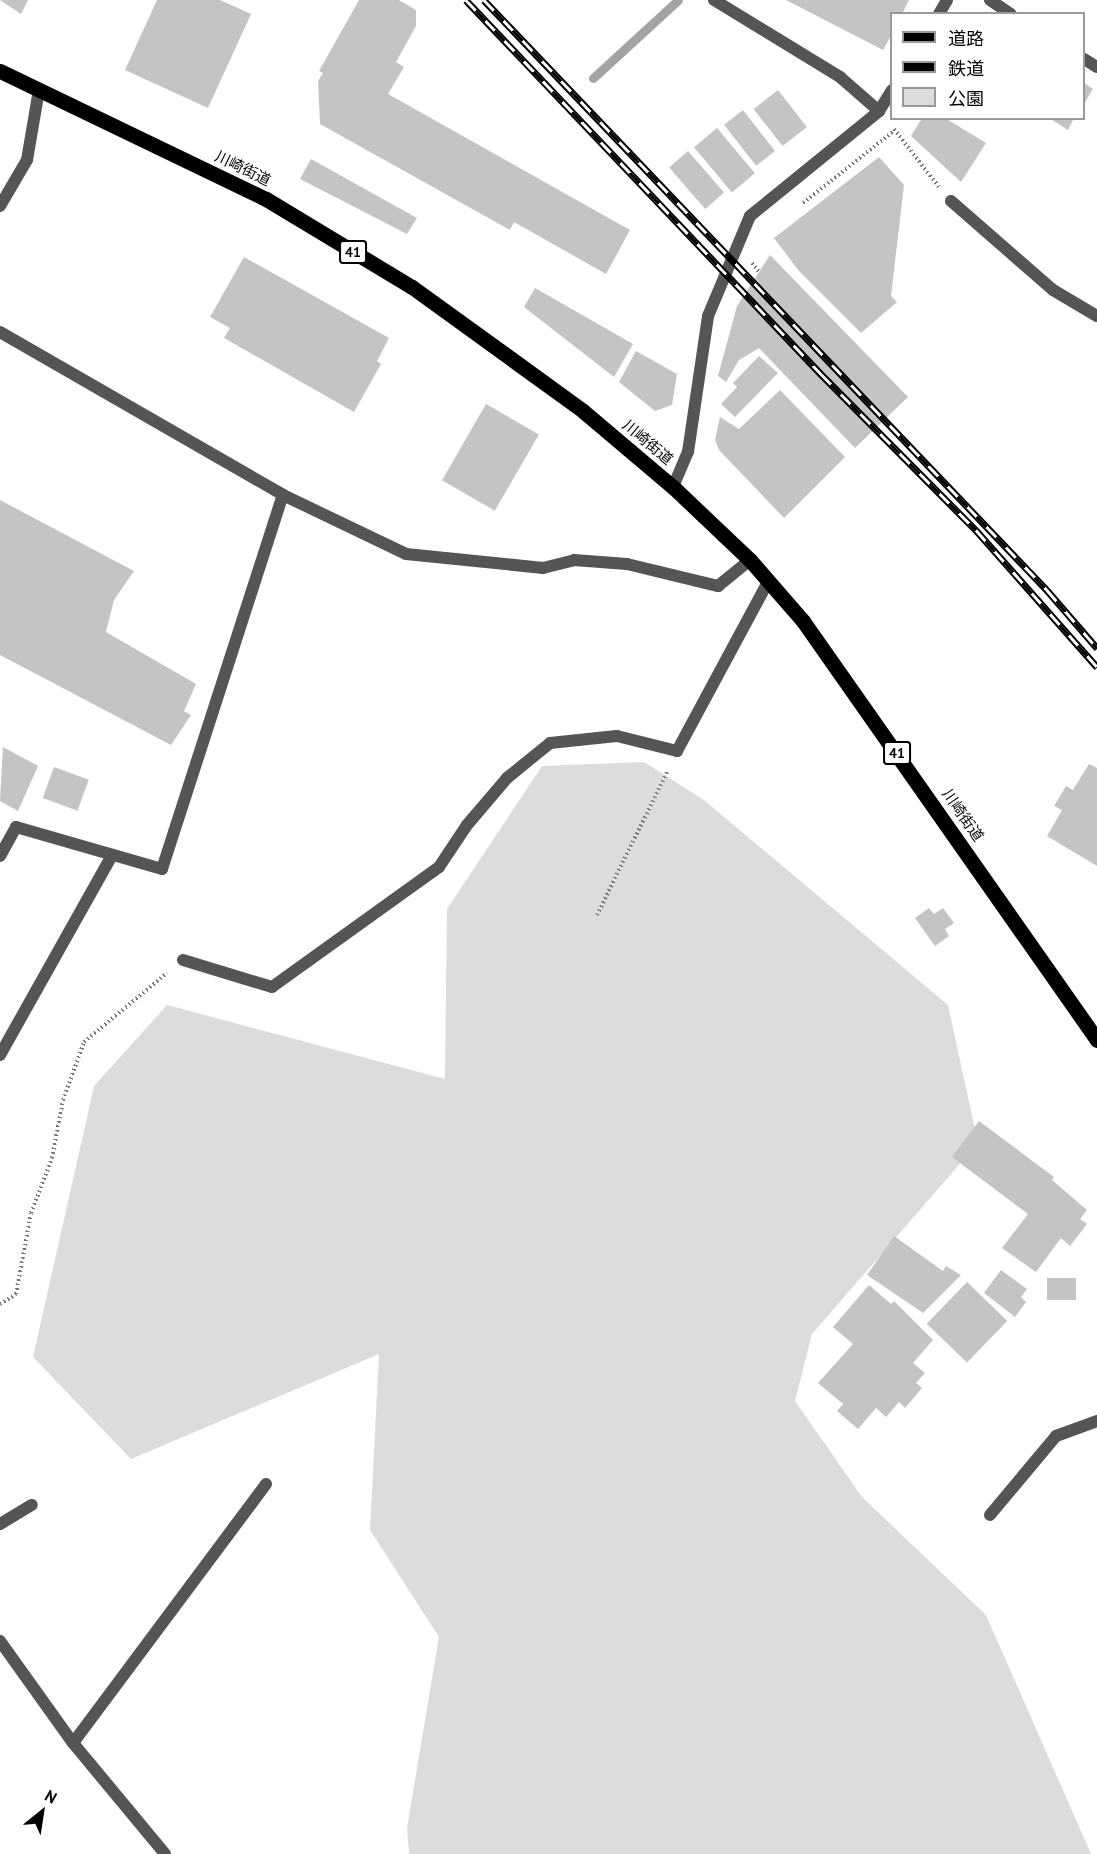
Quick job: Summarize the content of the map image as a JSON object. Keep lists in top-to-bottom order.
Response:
{
  "streets": {
    "main road": ["川崎街道", "41"]
  },
  "legend": ["道路", "鉄道", "公園"],
  "north": "top right"
}
